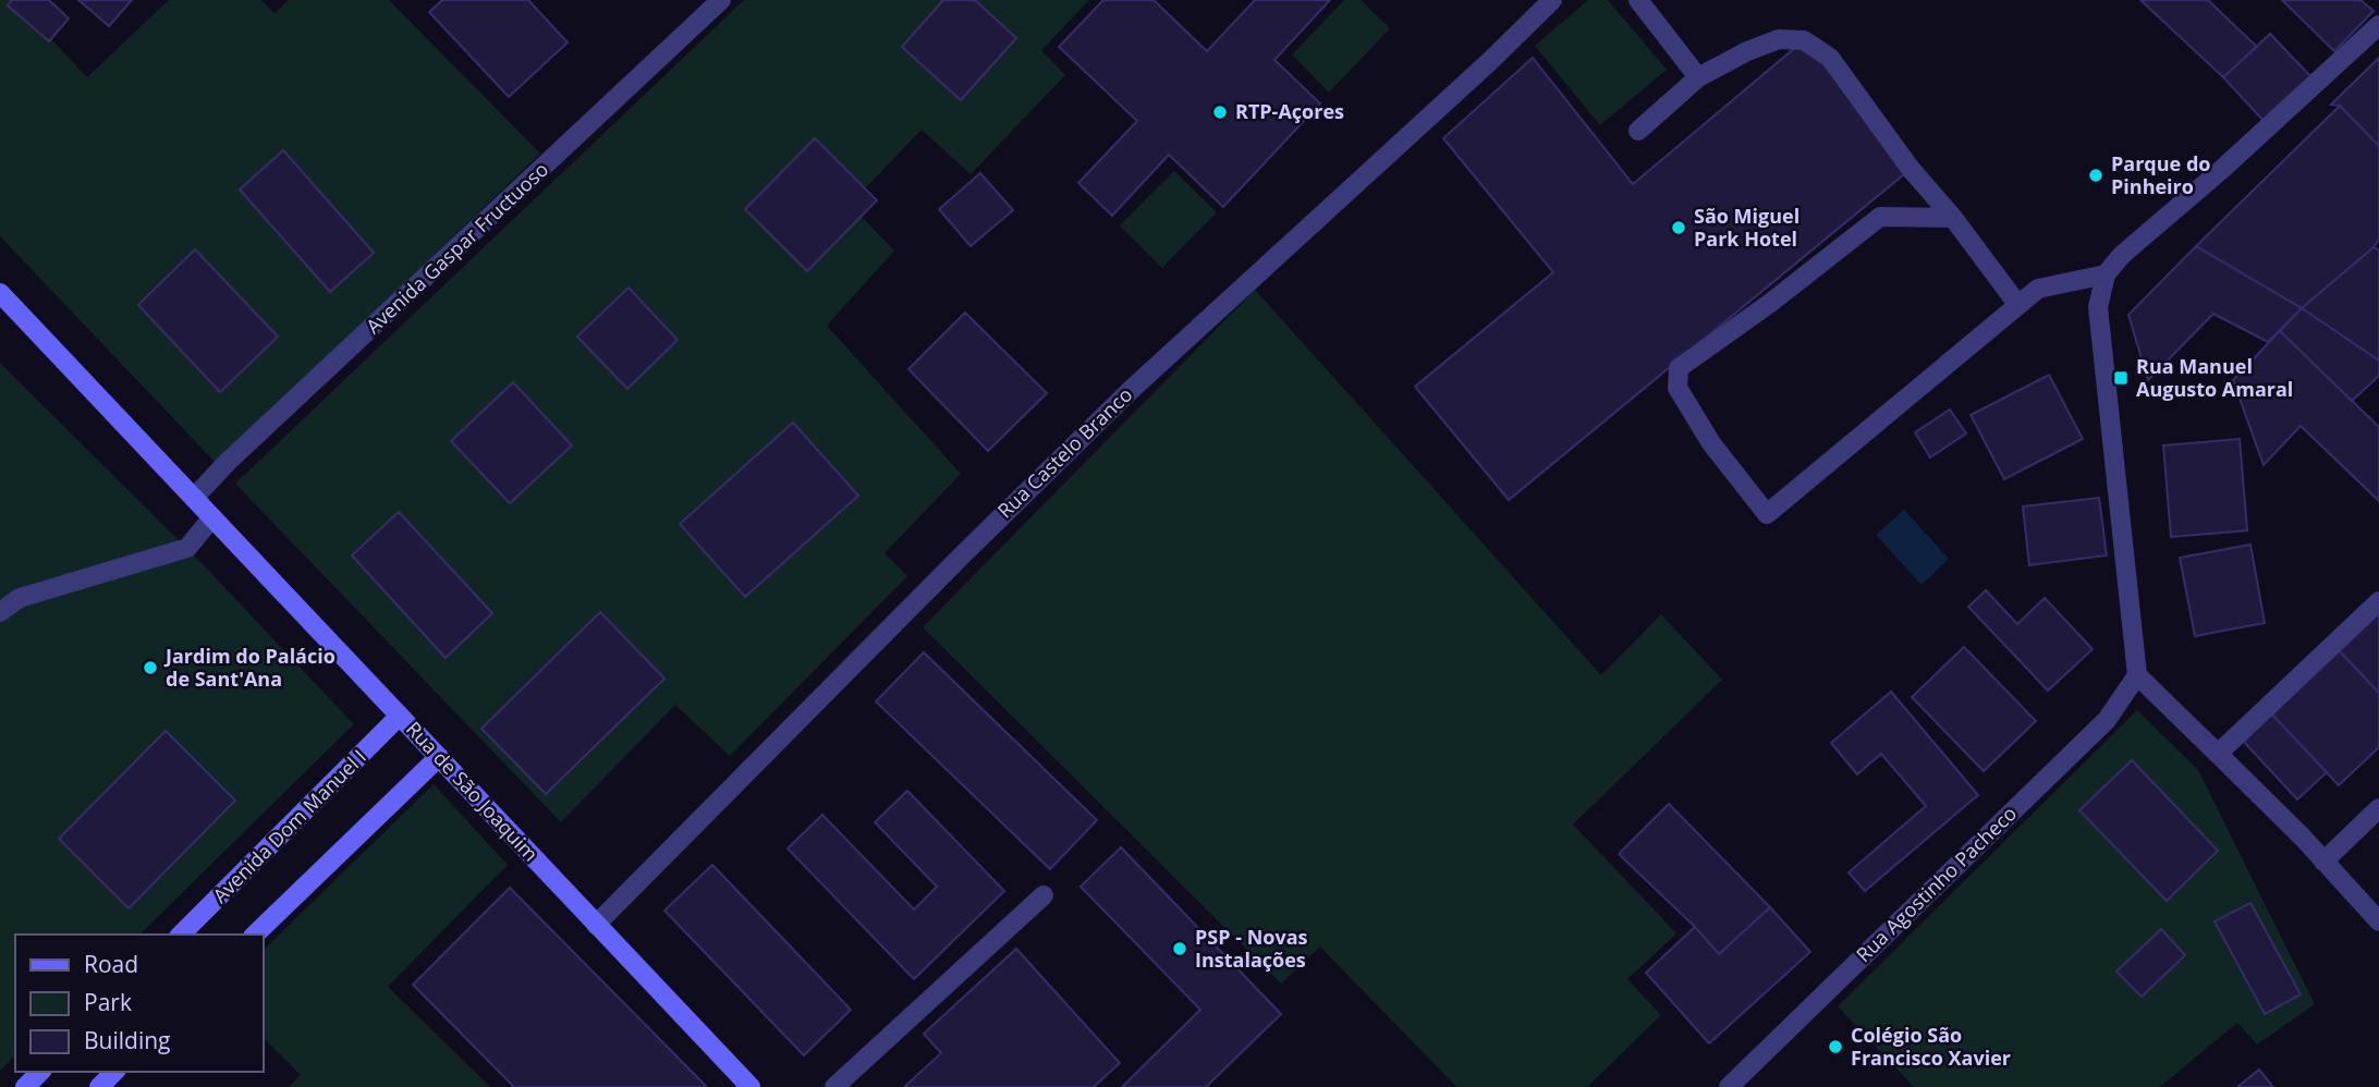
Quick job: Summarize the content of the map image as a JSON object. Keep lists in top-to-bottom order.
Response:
{
  "streets": {
    "main road": ["Rua de São Joaquim", "Avenida Dom Manuel I"],
    "street": ["Avenida Gaspar Fructuoso", "Rua Castelo Branco", "Rua Agostinho Pacheco"]
  },
  "crossings": [
    ["Avenida Gaspar Fructuoso", "Rua de São Joaquim"],
    ["Rua Castelo Branco", "Rua de São Joaquim"],
    ["Rua de São Joaquim", "Avenida Dom Manuel I"]
  ],
  "places": {
    "other": [
      "RTP-Açores",
      "Parque do Pinheiro",
      "São Miguel Park Hotel",
      "Jardim do Palácio de Sant'Ana",
      "PSP - Novas Instalações",
      "Colégio São Francisco Xavier"
    ],
    "transit": ["Rua Manuel Augusto Amaral"]
  },
  "legend": ["Road", "Park", "Building"]
}
